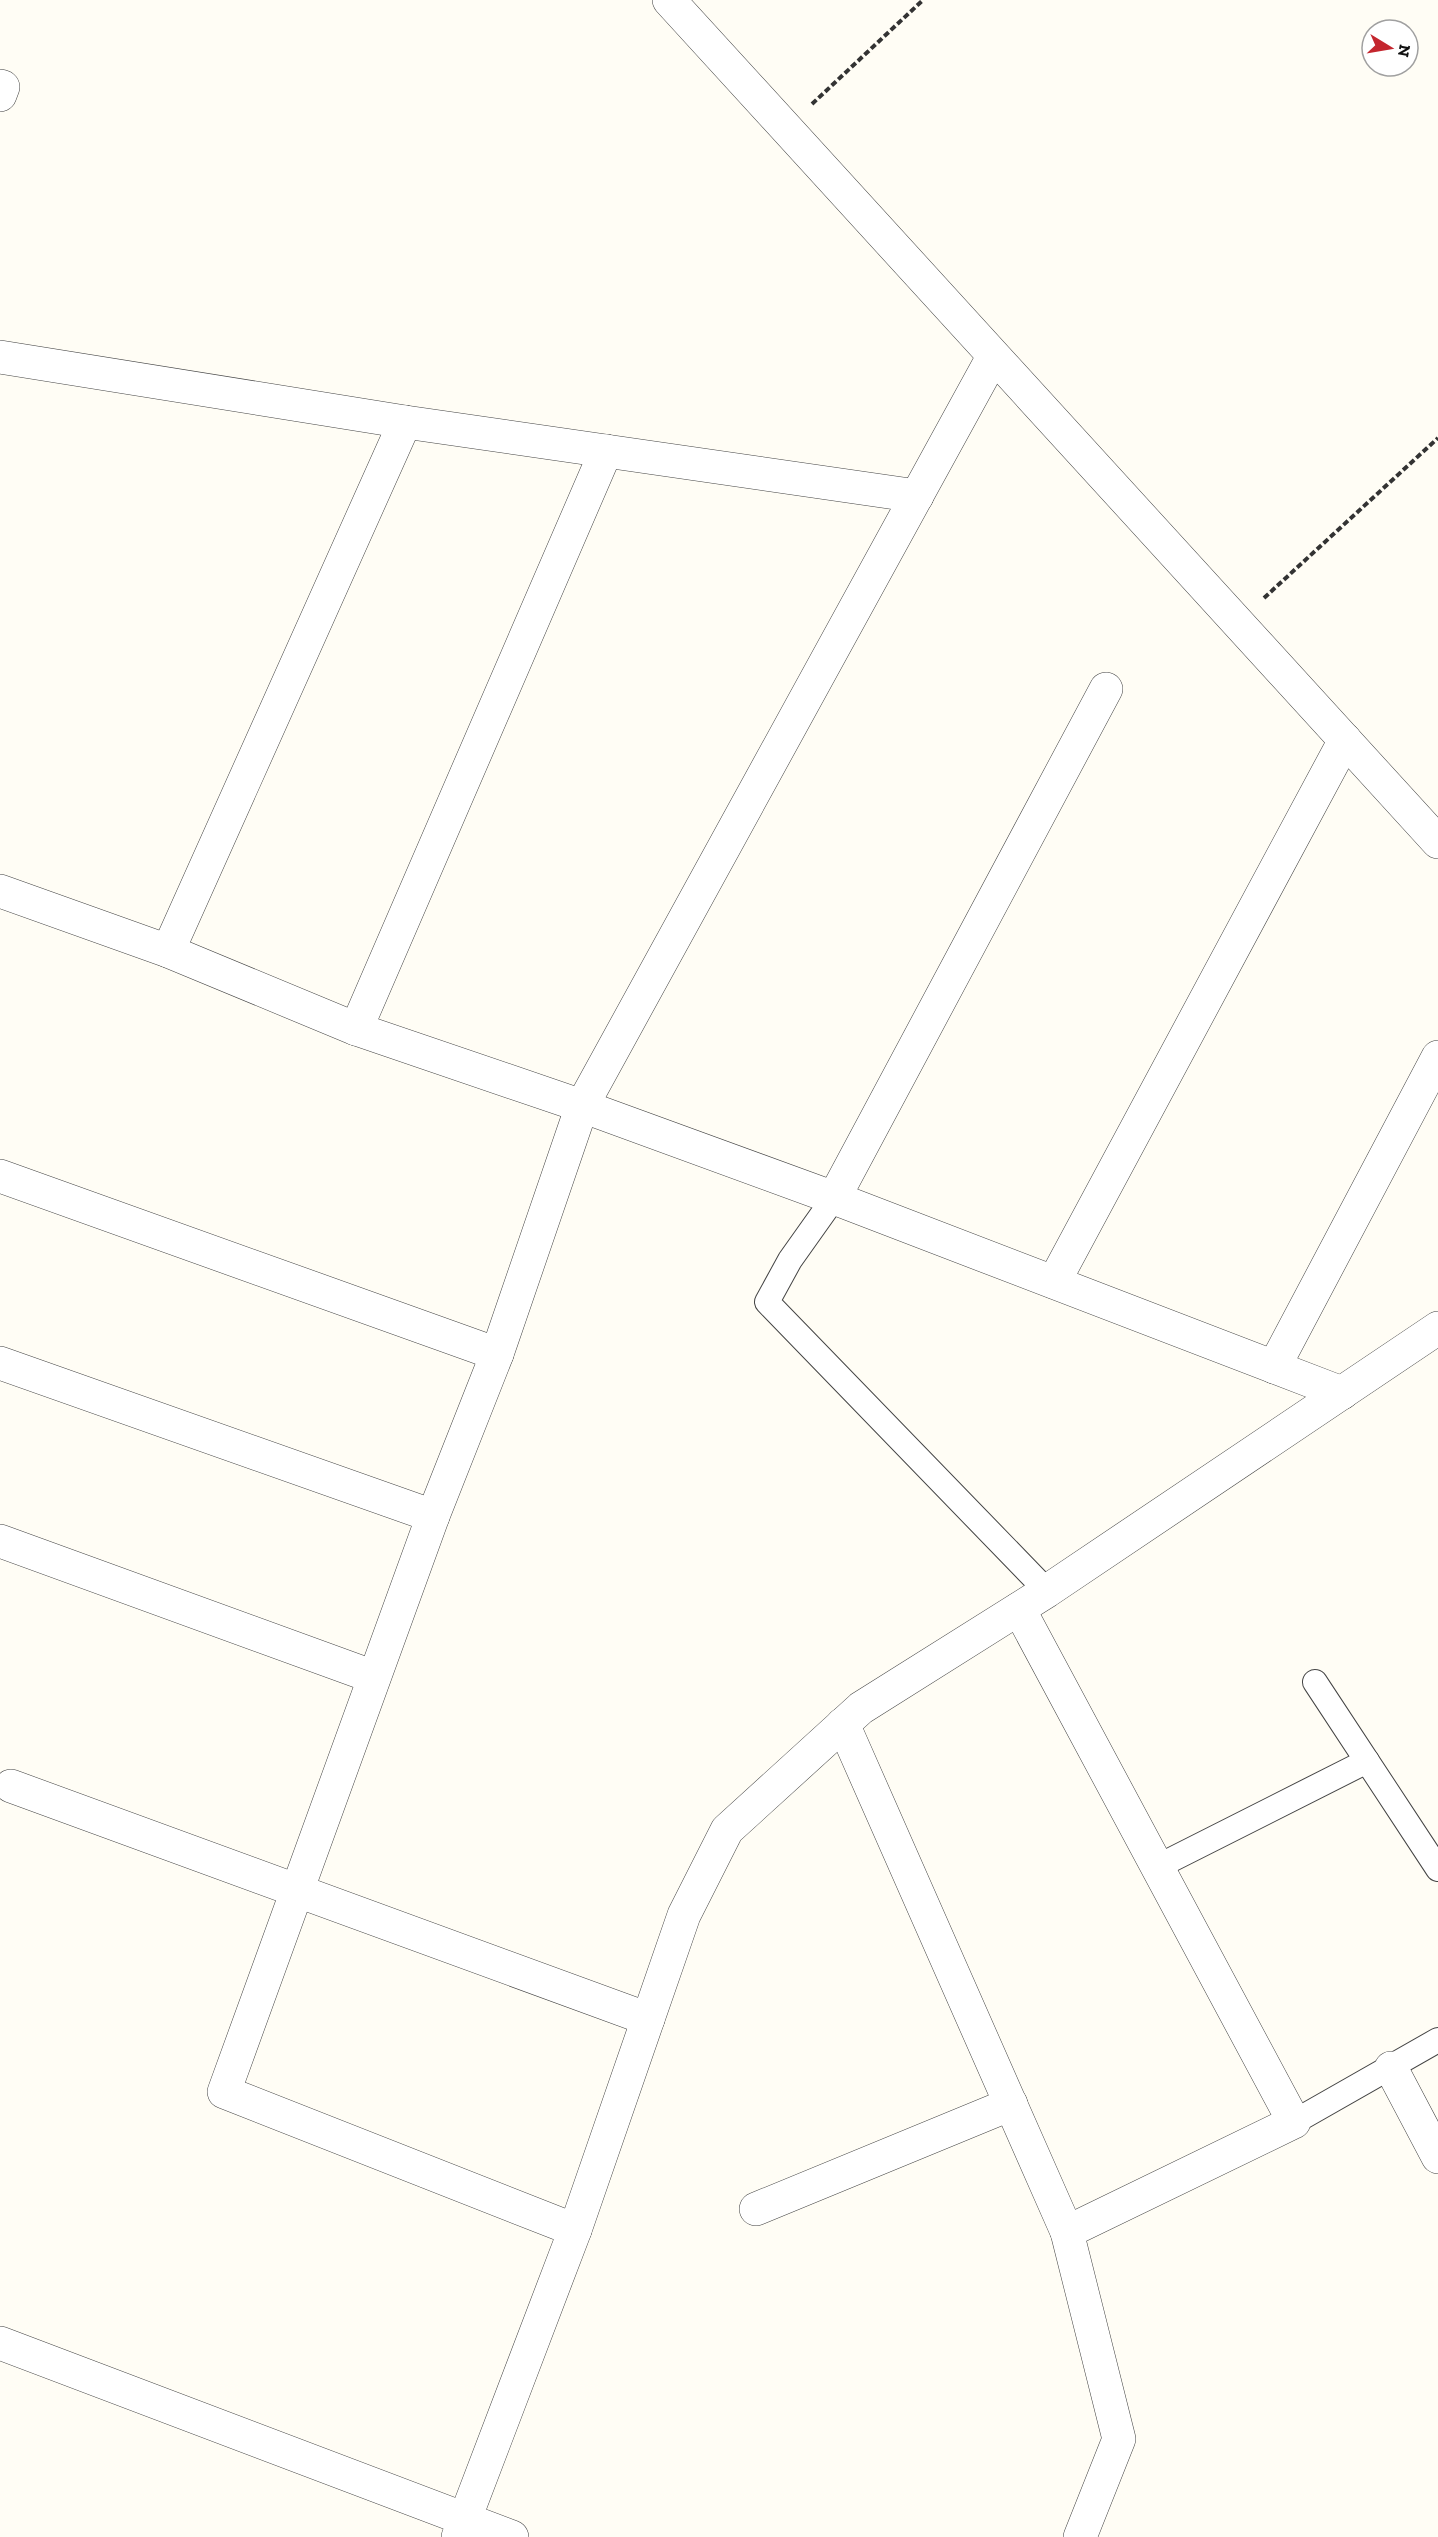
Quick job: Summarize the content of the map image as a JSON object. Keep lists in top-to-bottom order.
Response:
{
  "north": "right"
}
